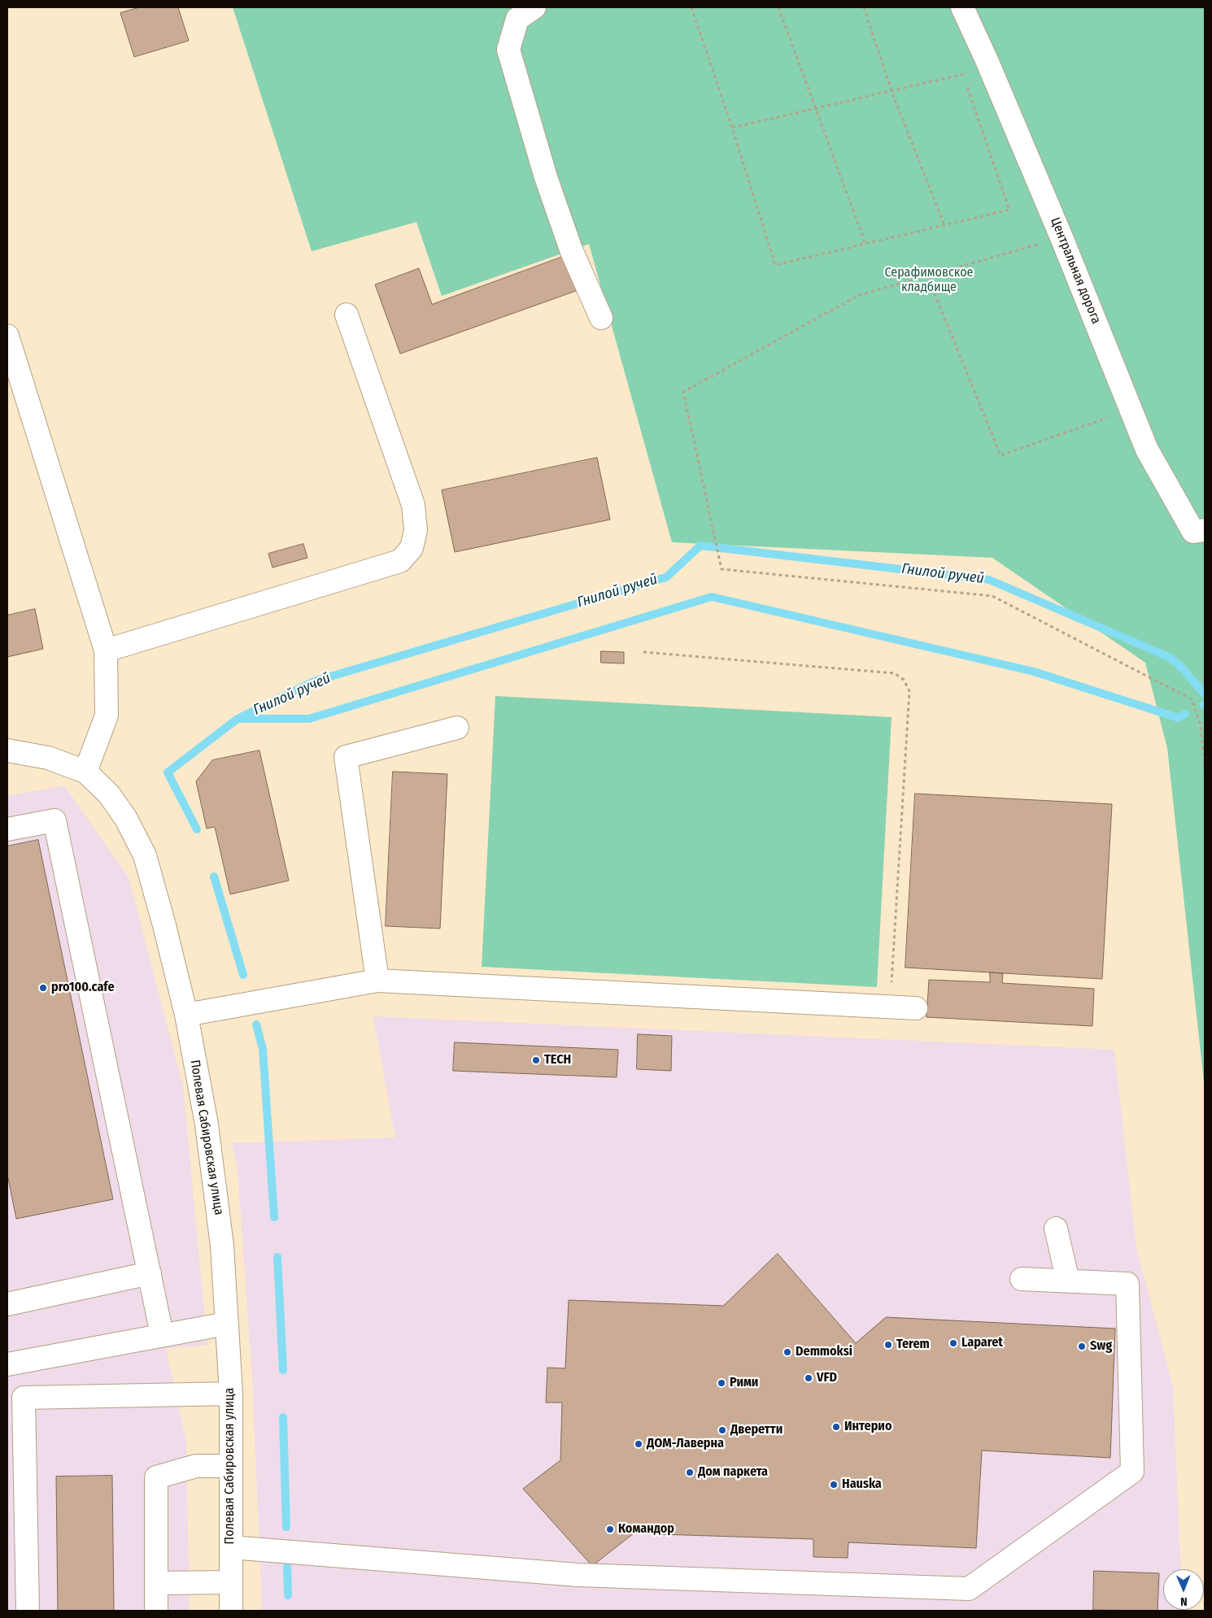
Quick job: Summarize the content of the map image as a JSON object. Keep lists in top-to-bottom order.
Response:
{
  "streets": {
    "street": ["Центральная дорога", "Полевая Сабировская улица"]
  },
  "water": ["Гнилой ручей"],
  "parks": ["Серафимовское кладбище"],
  "places": [
    "pro100.cafe",
    "TECH",
    "Laparet",
    "Terem",
    "Swg",
    "Demmoksi",
    "VFD",
    "Рими",
    "Интерио",
    "Дверетти",
    "ДОМ-Лаверна",
    "Дом паркета",
    "Hauska",
    "Командор"
  ],
  "north": "bottom"
}
